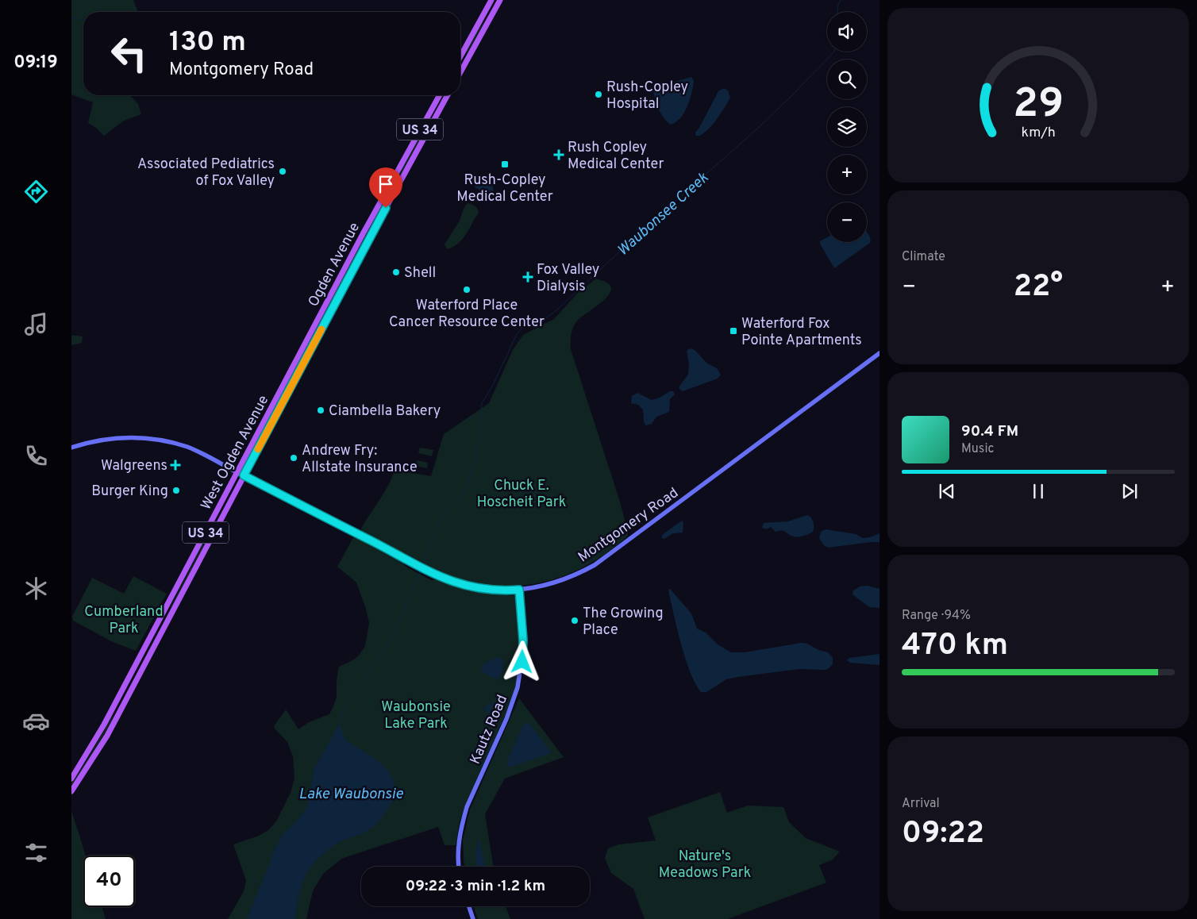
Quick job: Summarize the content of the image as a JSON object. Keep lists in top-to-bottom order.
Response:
{
  "streets": {
    "main road": ["US 34", "Ogden Avenue", "West Ogden Avenue"],
    "street": ["Montgomery Road", "Kautz Road"]
  },
  "crossings": [
    ["Ogden Avenue", "West Ogden Avenue"],
    ["West Ogden Avenue", "Montgomery Road"],
    ["Montgomery Road", "Kautz Road"]
  ],
  "water": ["Waubonsee Creek", "Lake Waubonsie"],
  "parks": [
    "Chuck E. Hoscheit Park",
    "Cumberland Park",
    "Waubonsie Lake Park",
    "Nature's Meadows Park"
  ],
  "places": {
    "other": [
      "Rush-Copley Hospital",
      "Associated Pediatrics of Fox Valley",
      "Shell",
      "Waterford Place Cancer Resource Center",
      "Ciambella Bakery",
      "Andrew Fry: Allstate Insurance",
      "Burger King",
      "The Growing Place"
    ],
    "health": ["Rush Copley Medical Center", "Fox Valley Dialysis", "Walgreens"],
    "transit": ["Rush-Copley Medical Center", "Waterford Fox Pointe Apartments"]
  },
  "page": {
    "tabs": "09:19",
    "map_buttons": ["+", "−"],
    "turn": ["130 m", "Montgomery Road"],
    "tile": [
      "Climate",
      ["Range · 94%", "470 km"],
      ["Arrival", "09:22"]
    ],
    "heat": ["−", "22°", "+"],
    "song": ["90.4 FM", "Music"],
    "limit": "40",
    "trip": "09:22 · 3 min · 1.2 km",
    "gauge": ["29", "km/h"]
  }
}
